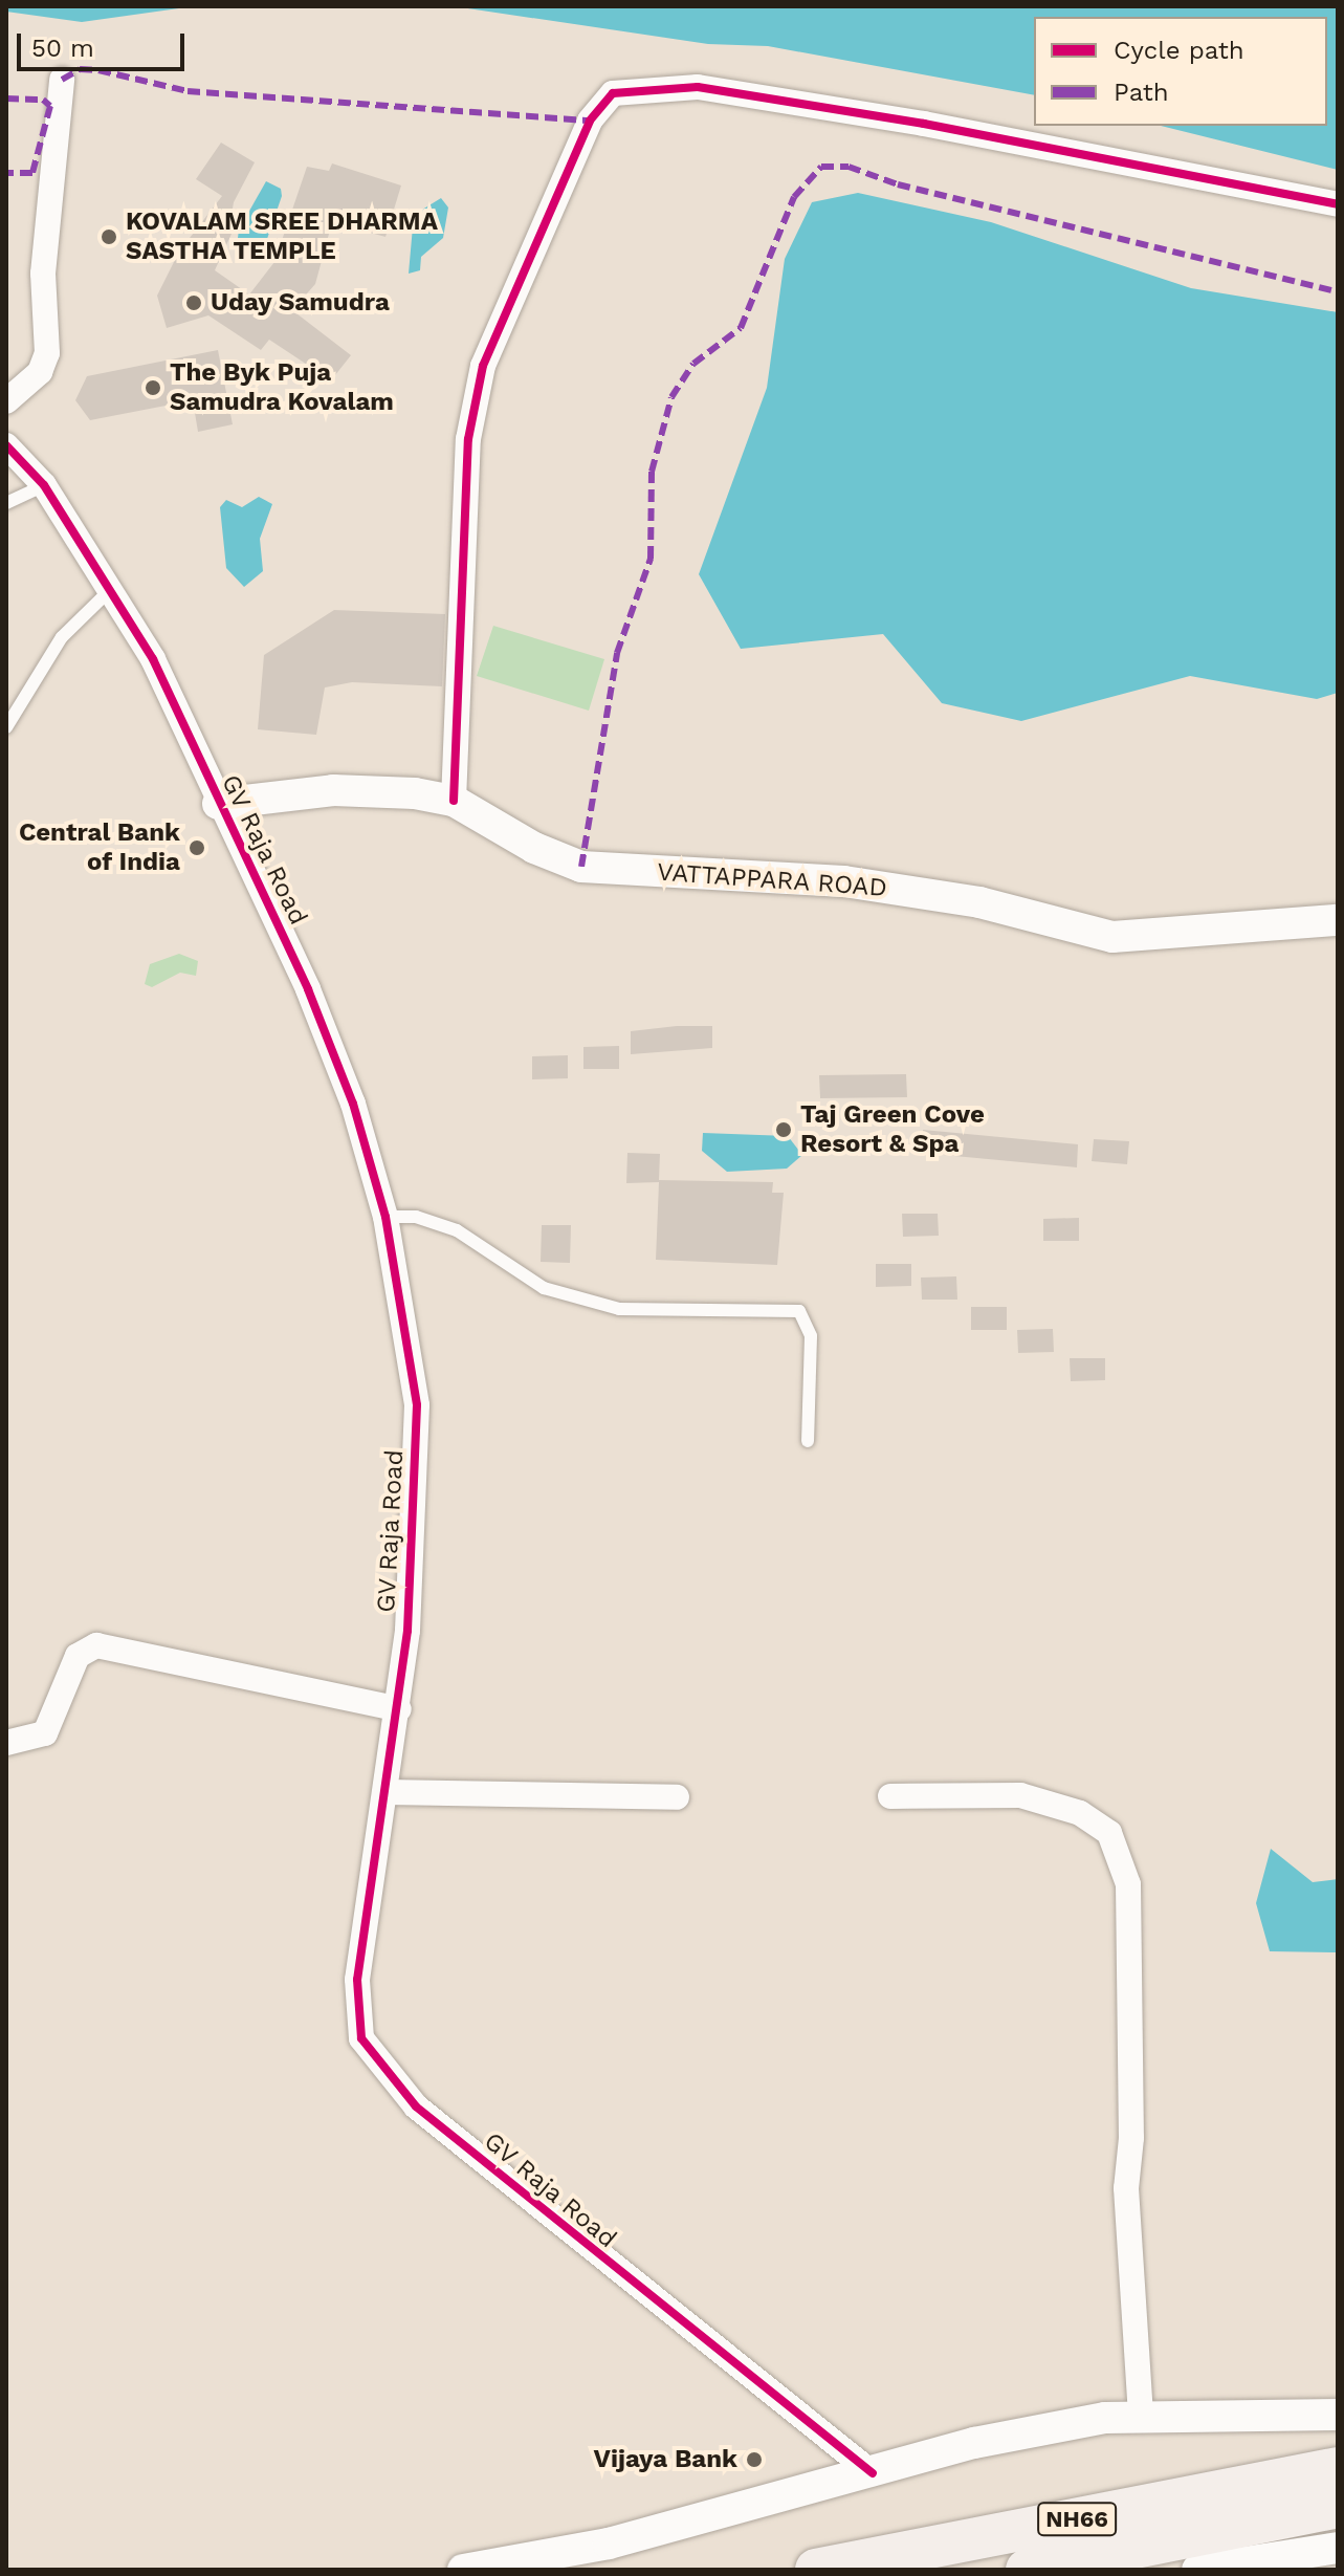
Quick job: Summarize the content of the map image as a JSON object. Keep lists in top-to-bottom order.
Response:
{
  "streets": {
    "highway": ["NH66"],
    "street": ["GV Raja Road", "VATTAPPARA ROAD"]
  },
  "crossings": [
    ["GV Raja Road", "VATTAPPARA ROAD"]
  ],
  "places": [
    "KOVALAM SREE DHARMA SASTHA TEMPLE",
    "Uday Samudra",
    "The Byk Puja Samudra Kovalam",
    "Central Bank of India",
    "Taj Green Cove Resort & Spa",
    "Vijaya Bank"
  ],
  "legend": ["Cycle path", "Path"],
  "scale_bar": "50 m"
}
